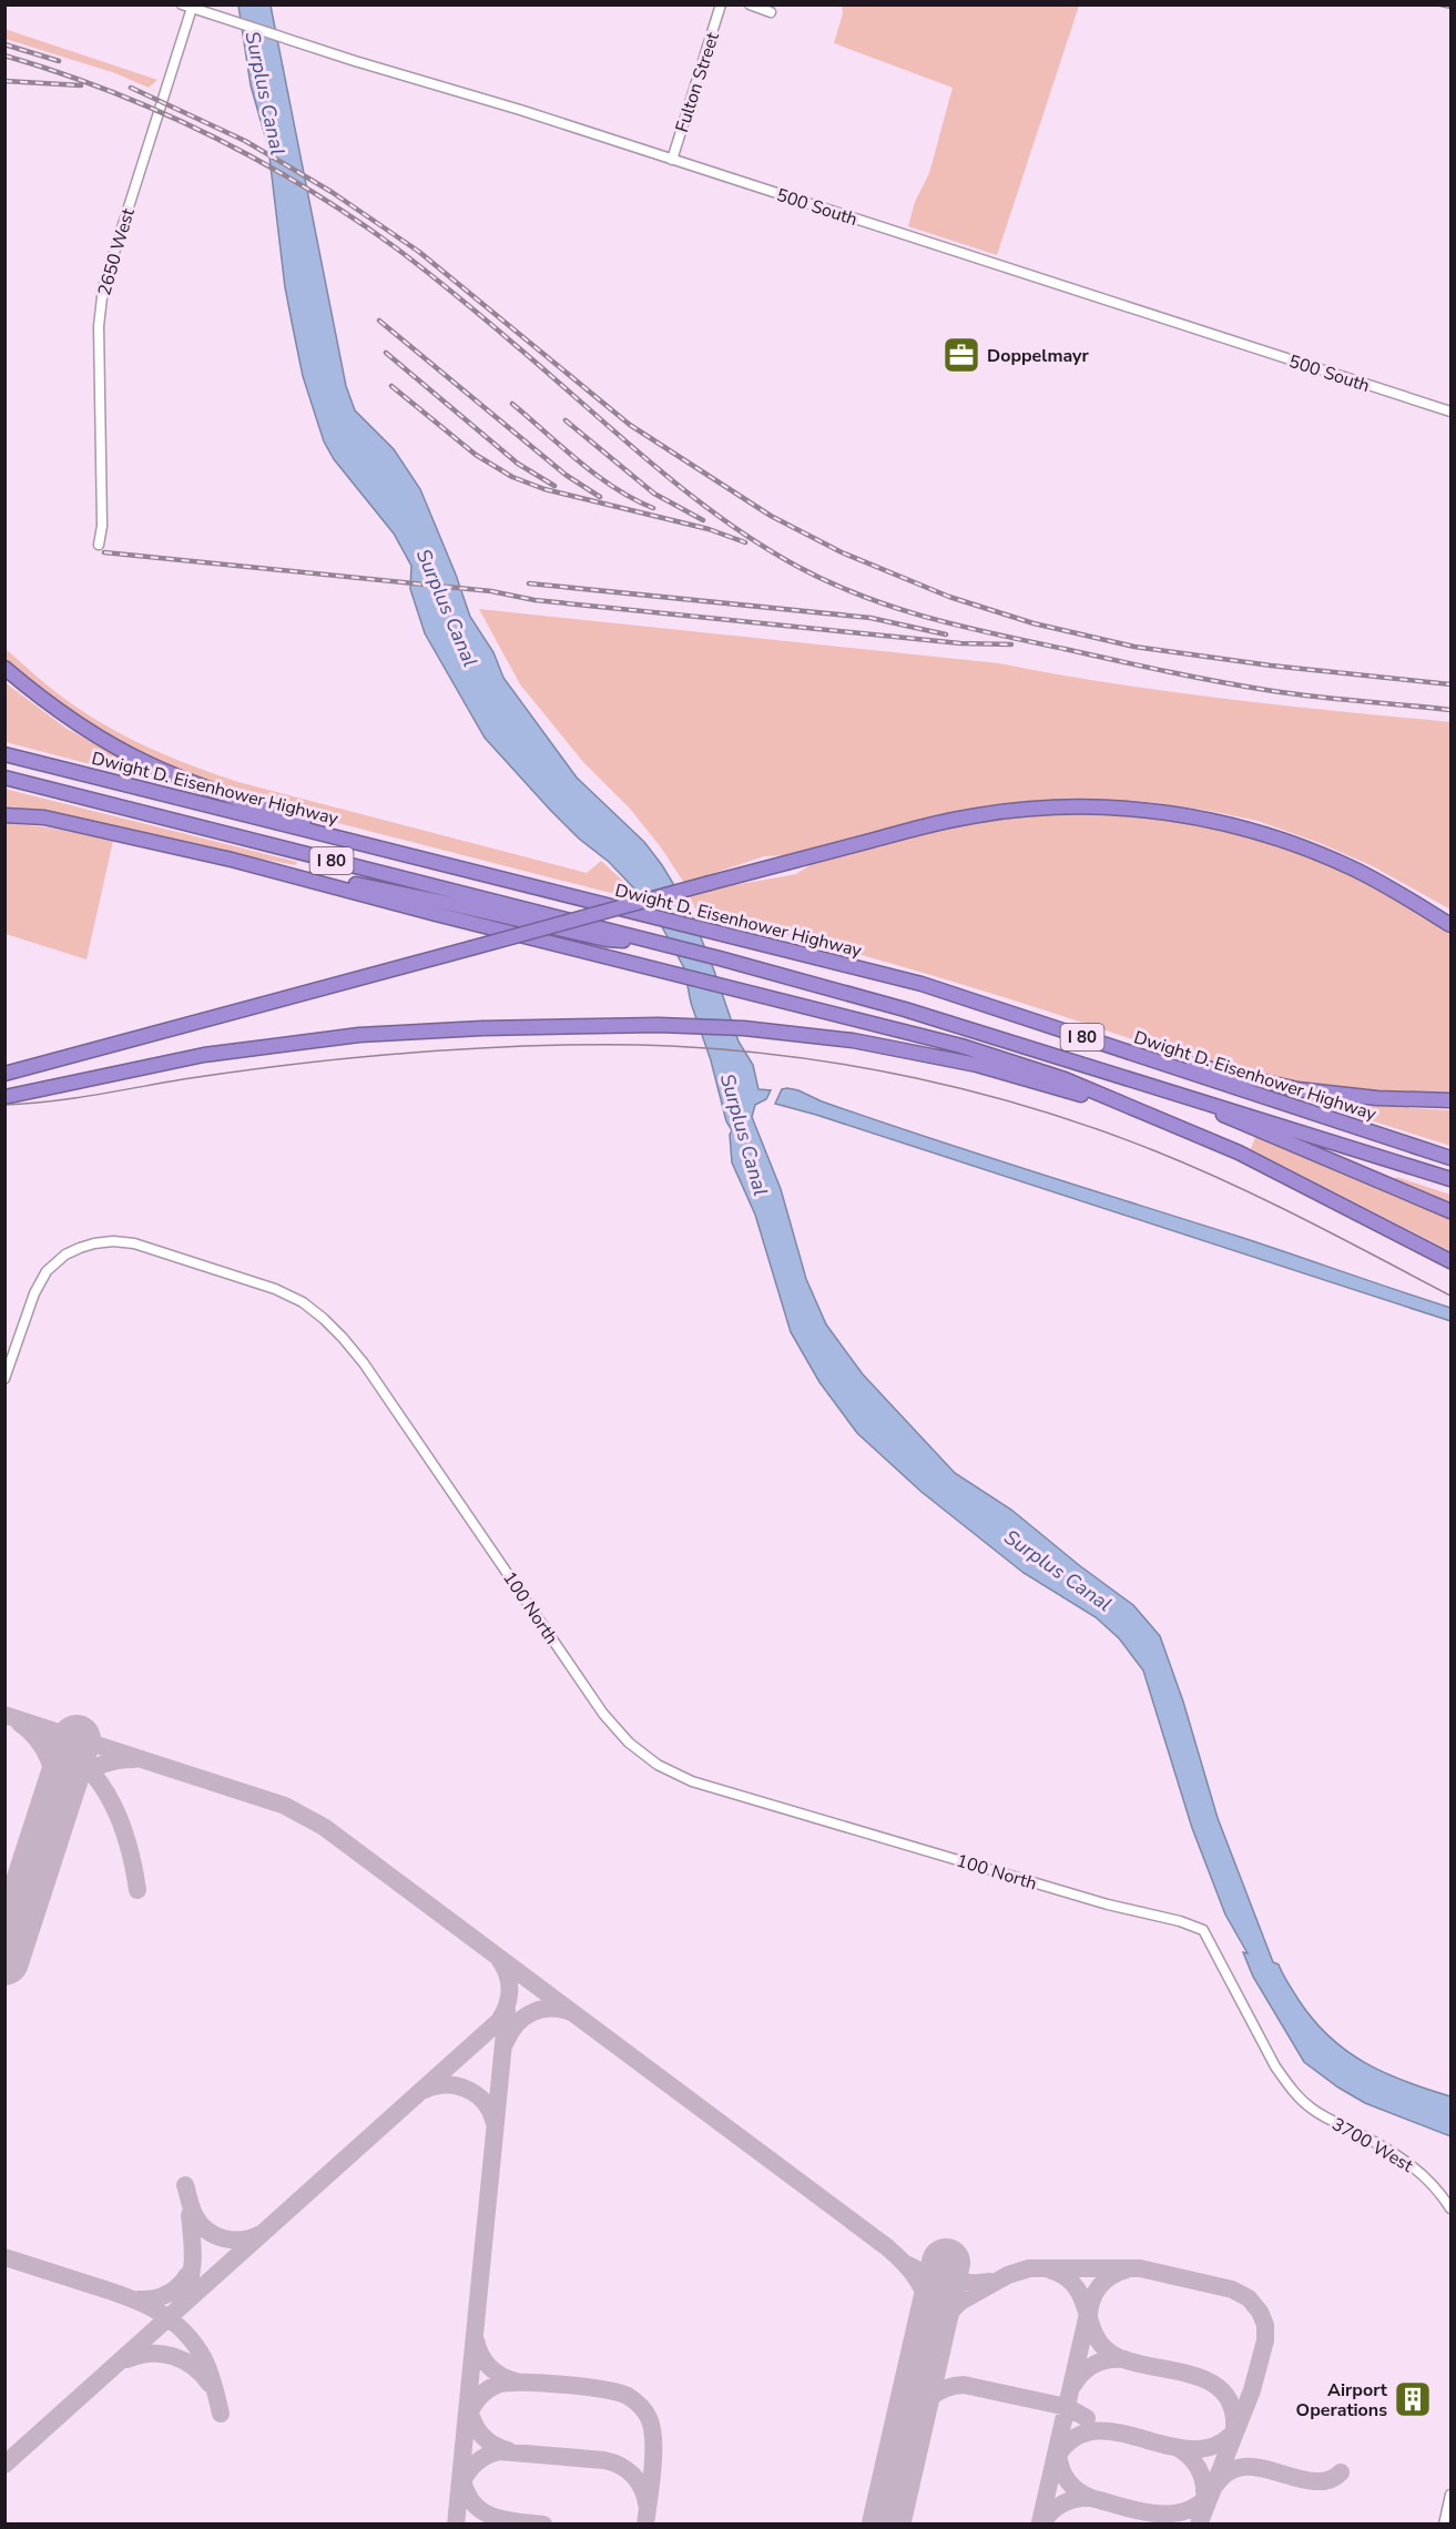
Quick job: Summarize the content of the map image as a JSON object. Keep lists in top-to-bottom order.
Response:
{
  "streets": {
    "highway": ["Dwight D. Eisenhower Highway", "I 80"],
    "street": [
      "Fulton Street",
      "500 South",
      "2650 West",
      "100 North",
      "3700 West"
    ]
  },
  "crossings": [
    ["Fulton Street", "500 South"],
    ["500 South", "2650 West"],
    ["100 North", "3700 West"]
  ],
  "water": ["Surplus Canal"],
  "places": {
    "office": ["Doppelmayr"],
    "building": ["Airport Operations"]
  }
}
